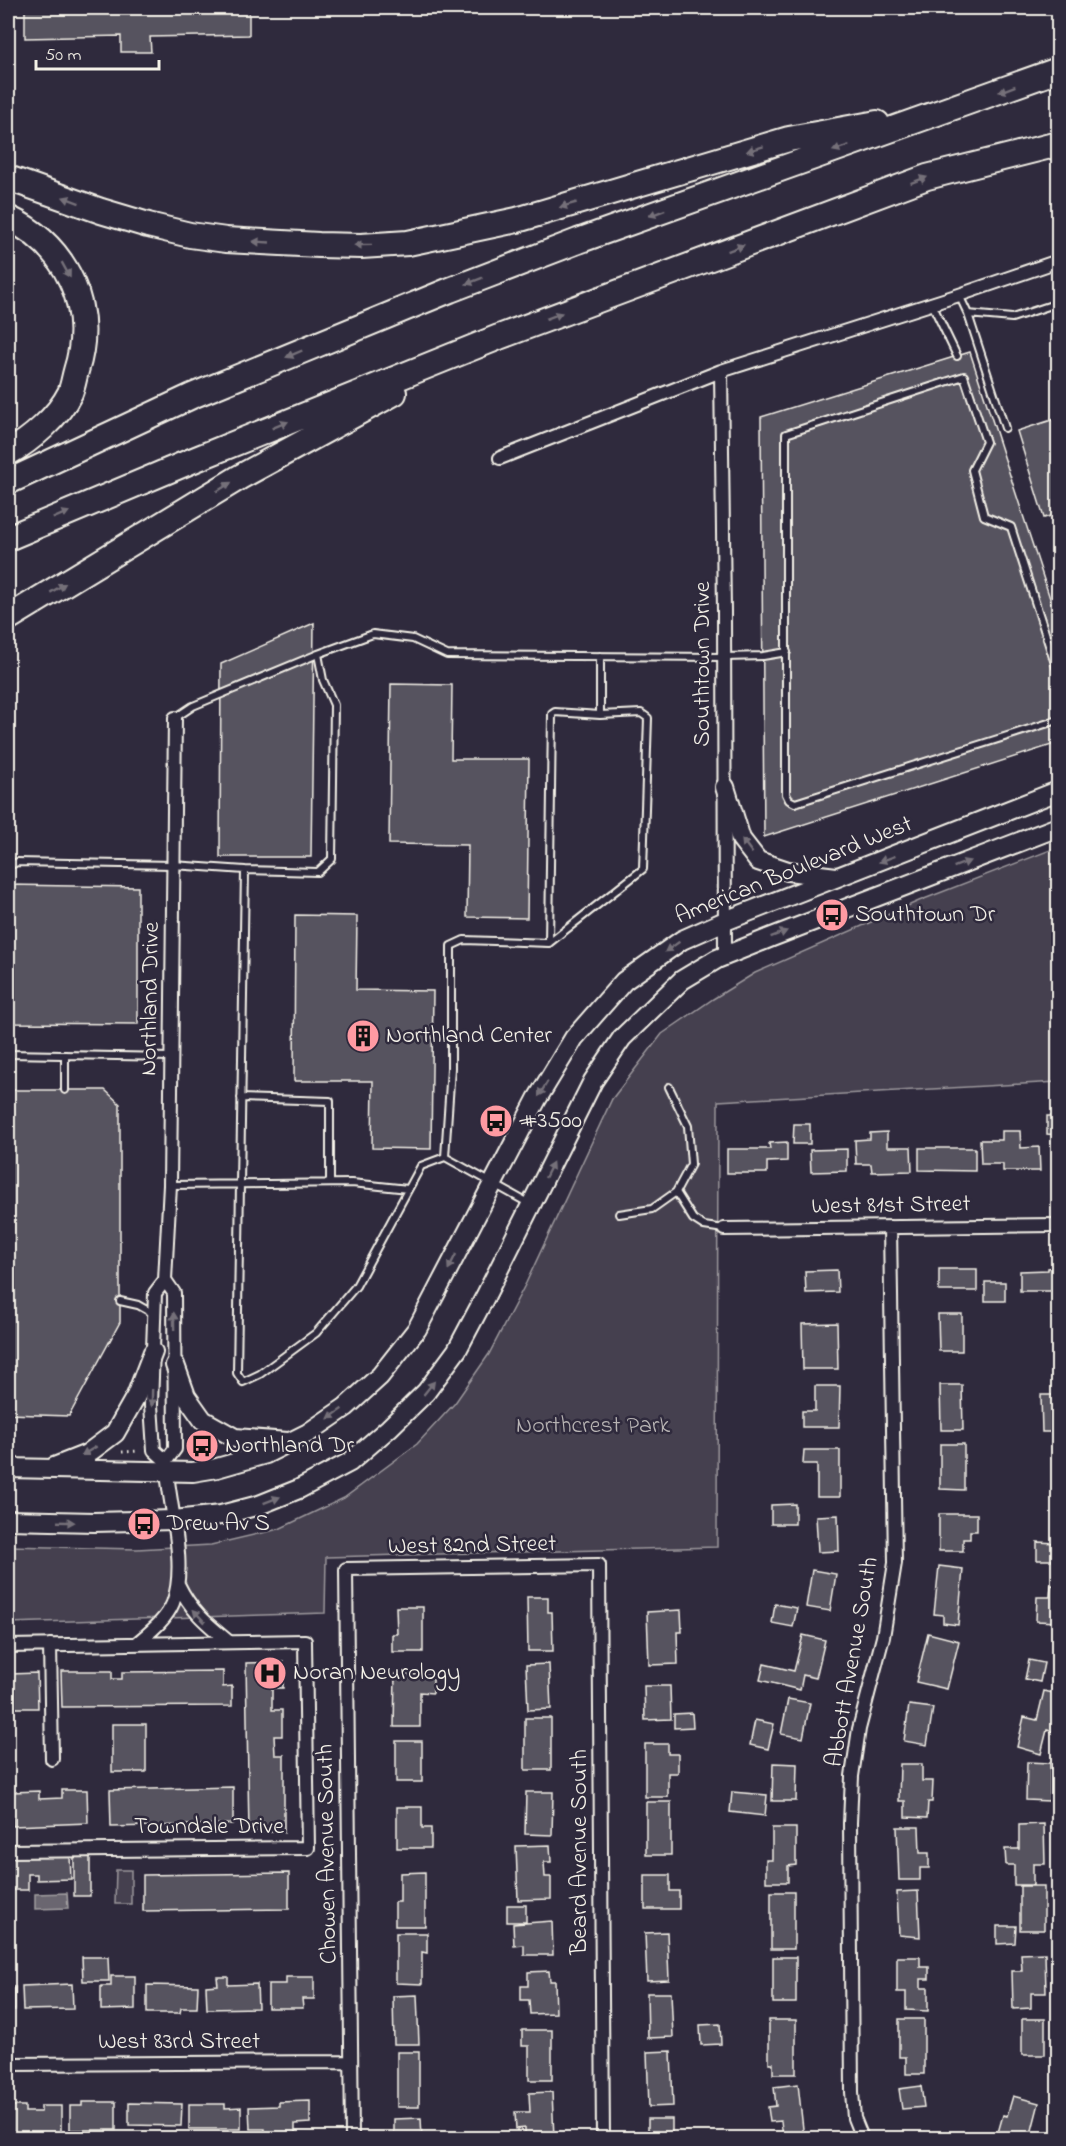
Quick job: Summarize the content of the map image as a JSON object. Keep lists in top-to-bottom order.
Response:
{
  "streets": {
    "main road": ["American Boulevard West"],
    "street": [
      "Southtown Drive",
      "Northland Drive",
      "West 81st Street",
      "West 82nd Street",
      "Abbott Avenue South",
      "Towndale Drive",
      "Beard Avenue South",
      "Chowen Avenue South",
      "West 83rd Street"
    ]
  },
  "crossings": [
    ["Southtown Drive", "American Boulevard West"],
    ["American Boulevard West", "Northland Drive"],
    ["West 81st Street", "Abbott Avenue South"],
    ["West 82nd Street", "Beard Avenue South"],
    ["West 82nd Street", "Chowen Avenue South"],
    ["Chowen Avenue South", "West 83rd Street"]
  ],
  "parks": ["Northcrest Park"],
  "places": {
    "bus stop": [
      "Southtown Dr",
      "#3500",
      "Northland Dr",
      "Drew Av S"
    ],
    "building": ["Northland Center"],
    "hospital": ["Noran Neurology"]
  },
  "scale_bar": "50 m"
}
